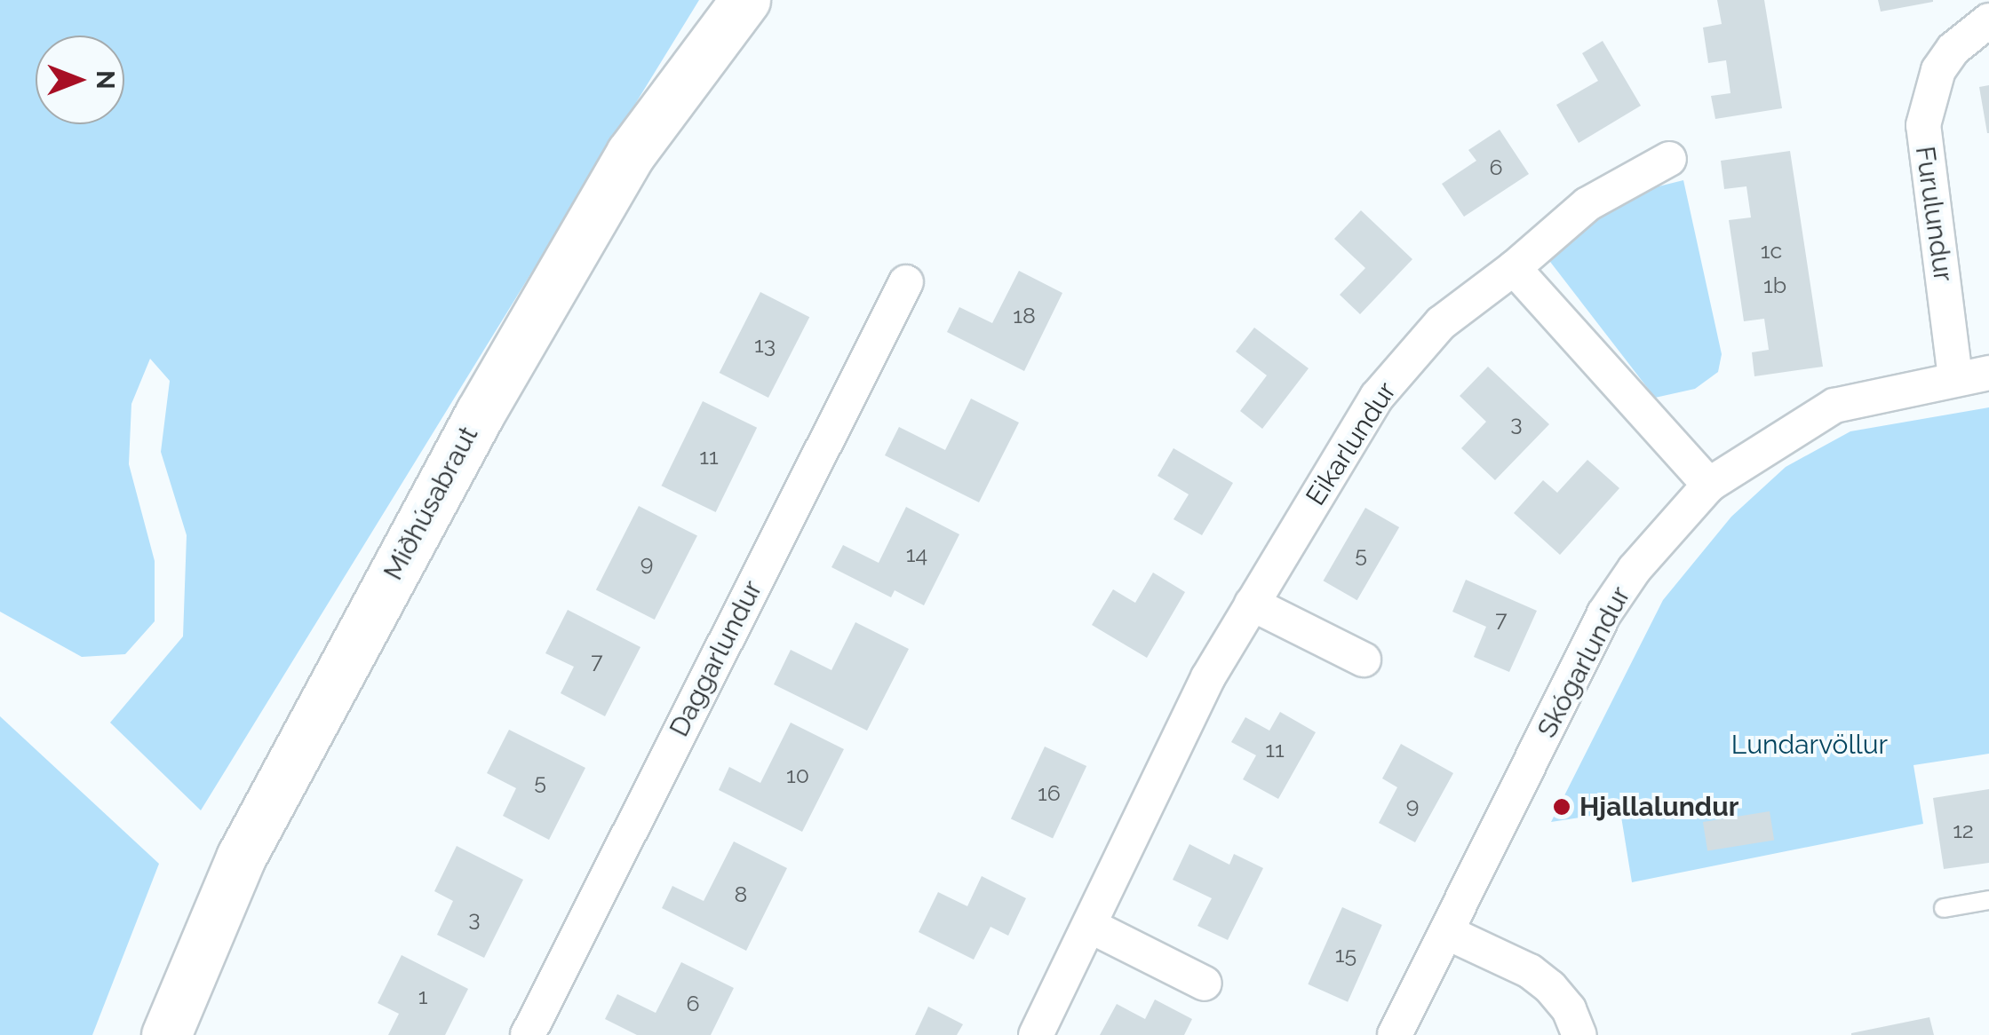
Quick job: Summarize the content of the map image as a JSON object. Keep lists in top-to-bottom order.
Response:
{
  "streets": {
    "street": [
      "Furulundur",
      "Eikarlundur",
      "Miðhúsabraut",
      "Daggarlundur",
      "Skógarlundur"
    ]
  },
  "crossings": [
    ["Furulundur", "Skógarlundur"]
  ],
  "parks": ["Lundarvöllur"],
  "places": ["Hjallalundur"],
  "house_numbers": [
    "6",
    "1c",
    "1b",
    "18",
    "13",
    "3",
    "11",
    "14",
    "5",
    "9",
    "7",
    "7",
    "11",
    "10",
    "5",
    "16",
    "9",
    "12",
    "8",
    "3",
    "15",
    "1",
    "6"
  ],
  "north": "right"
}
